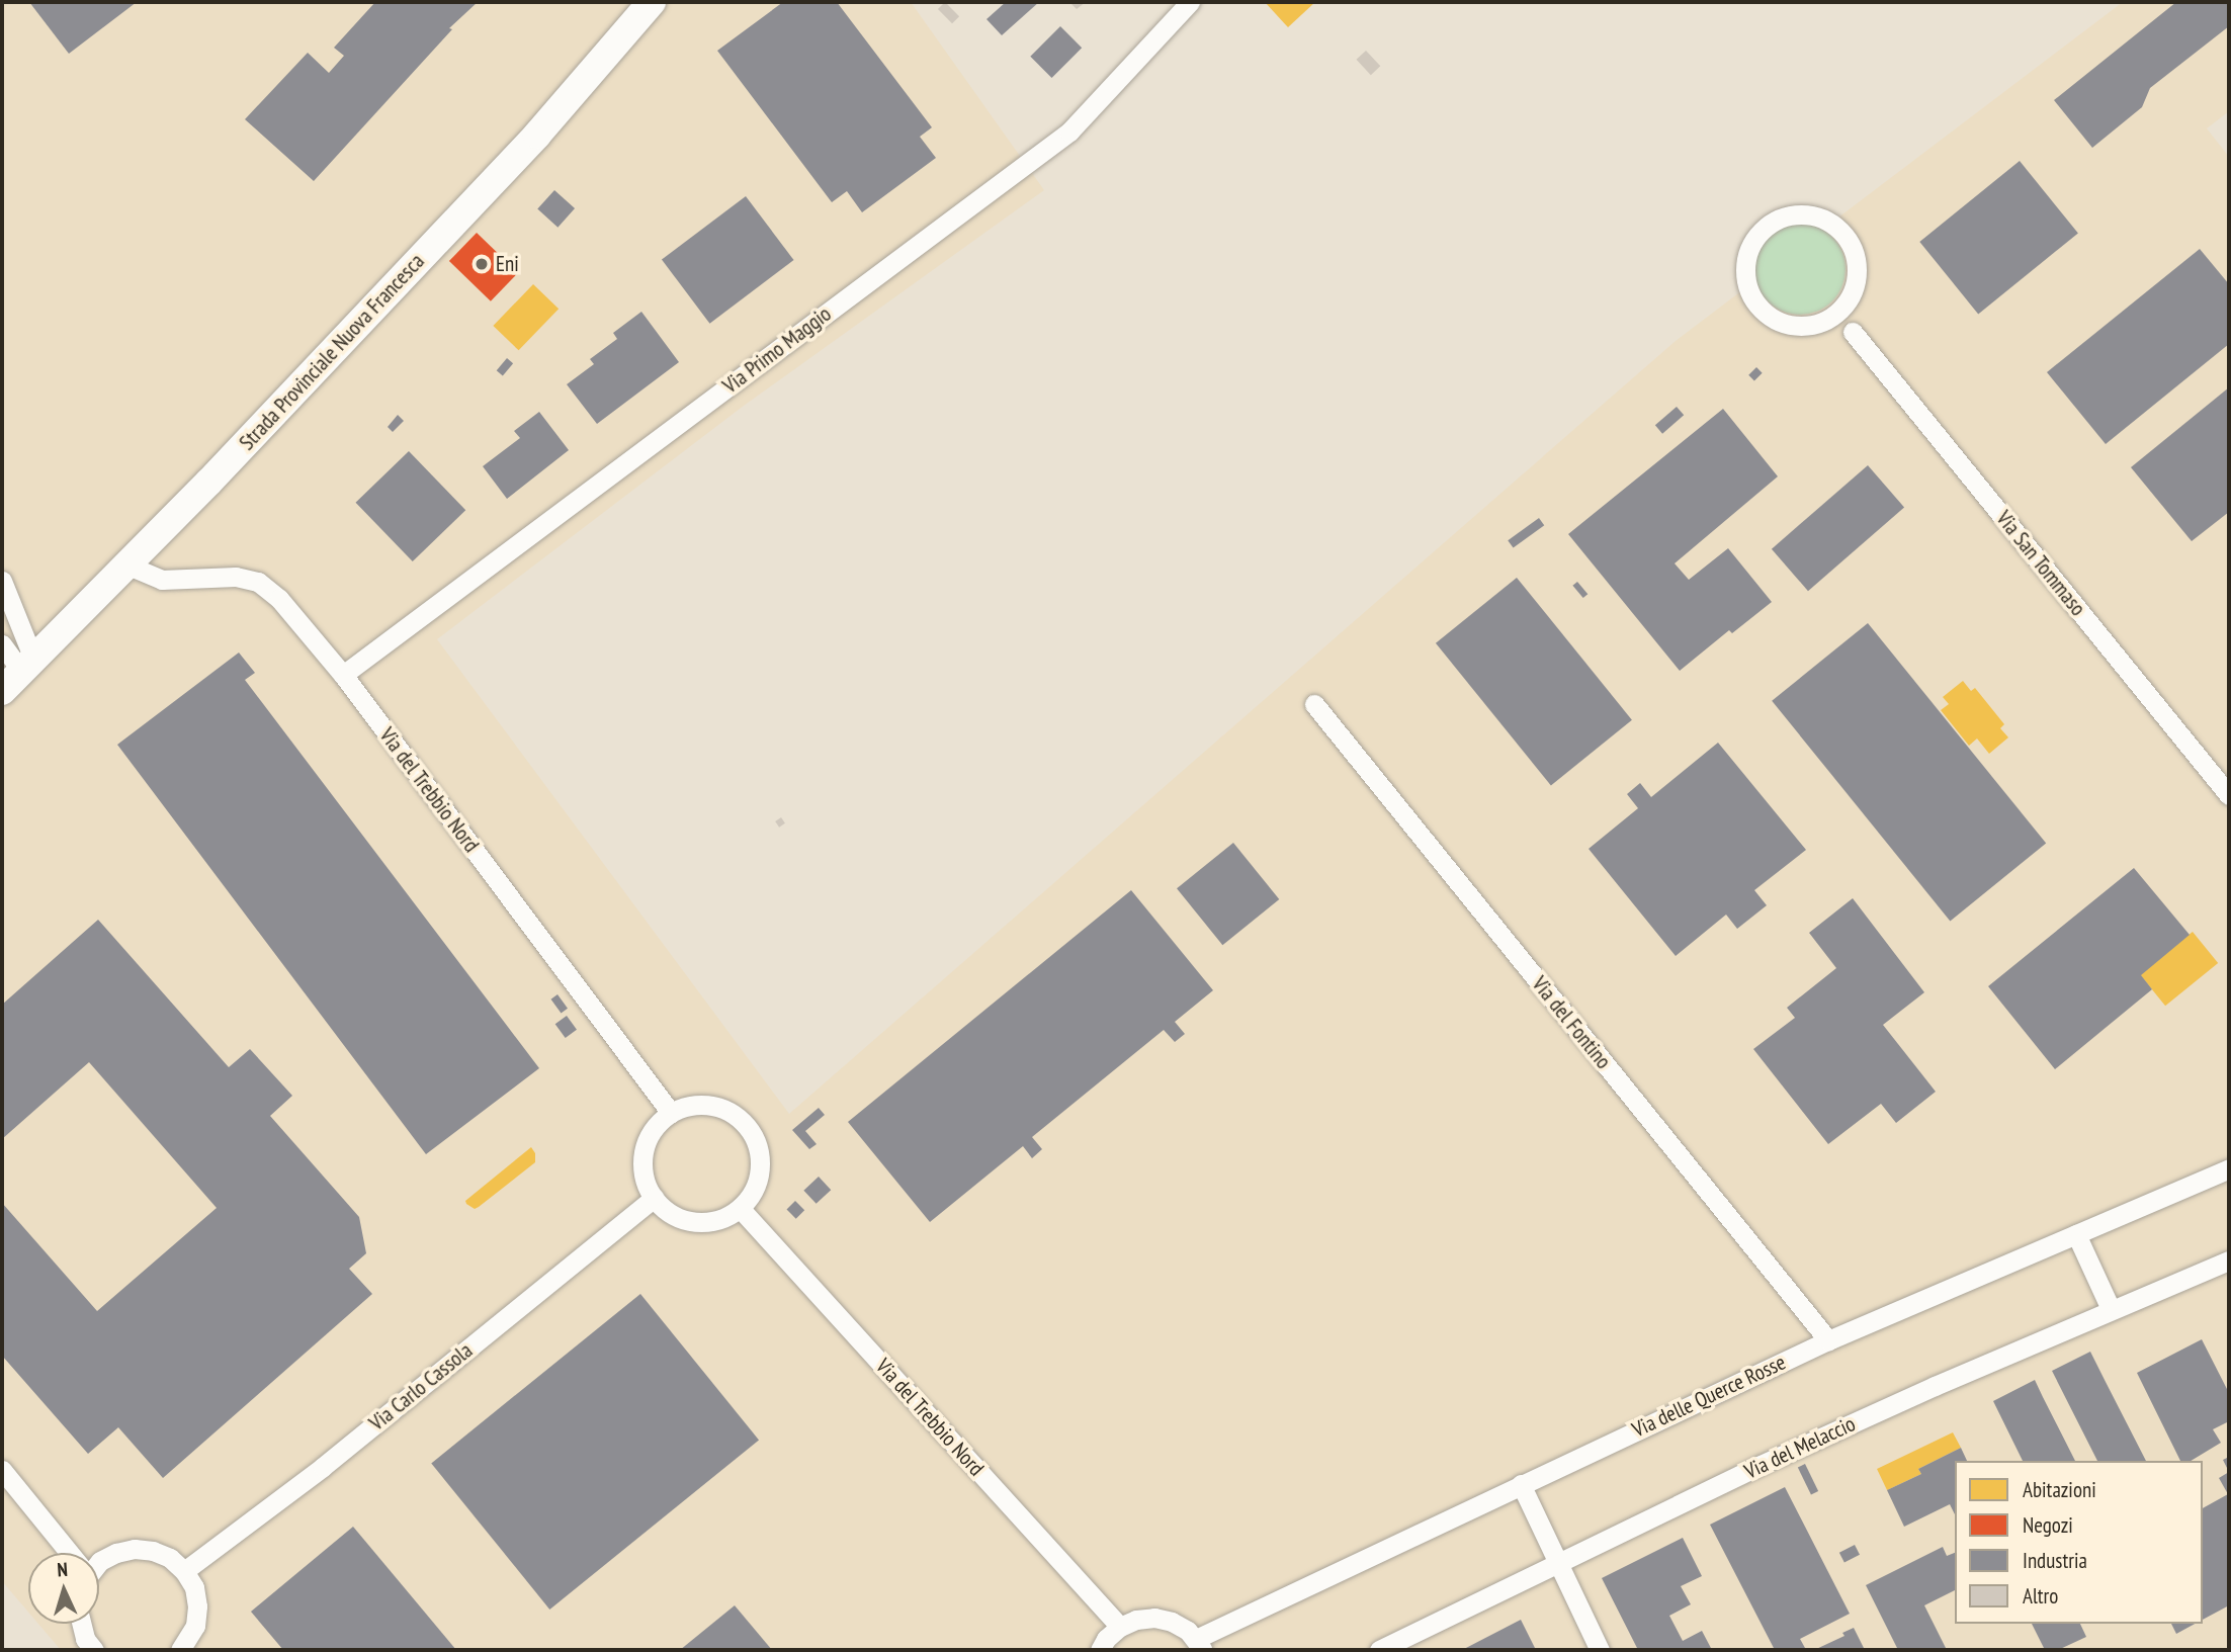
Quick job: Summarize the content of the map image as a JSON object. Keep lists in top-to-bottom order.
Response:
{
  "streets": {
    "main road": ["Strada Provinciale Nuova Francesca"],
    "street": [
      "Via Primo Maggio",
      "Via San Tommaso",
      "Via del Trebbio Nord",
      "Via del Fontino",
      "Via Carlo Cassola",
      "Via delle Querce Rosse",
      "Via del Melaccio"
    ]
  },
  "crossings": [
    ["Via Primo Maggio", "Via del Trebbio Nord"],
    ["Strada Provinciale Nuova Francesca", "Via del Trebbio Nord"],
    ["Via del Trebbio Nord", "Via Carlo Cassola"],
    ["Via del Fontino", "Via delle Querce Rosse"]
  ],
  "places": ["Eni"],
  "legend": [
    "Abitazioni",
    "Negozi",
    "Industria",
    "Altro"
  ],
  "north": "top"
}
